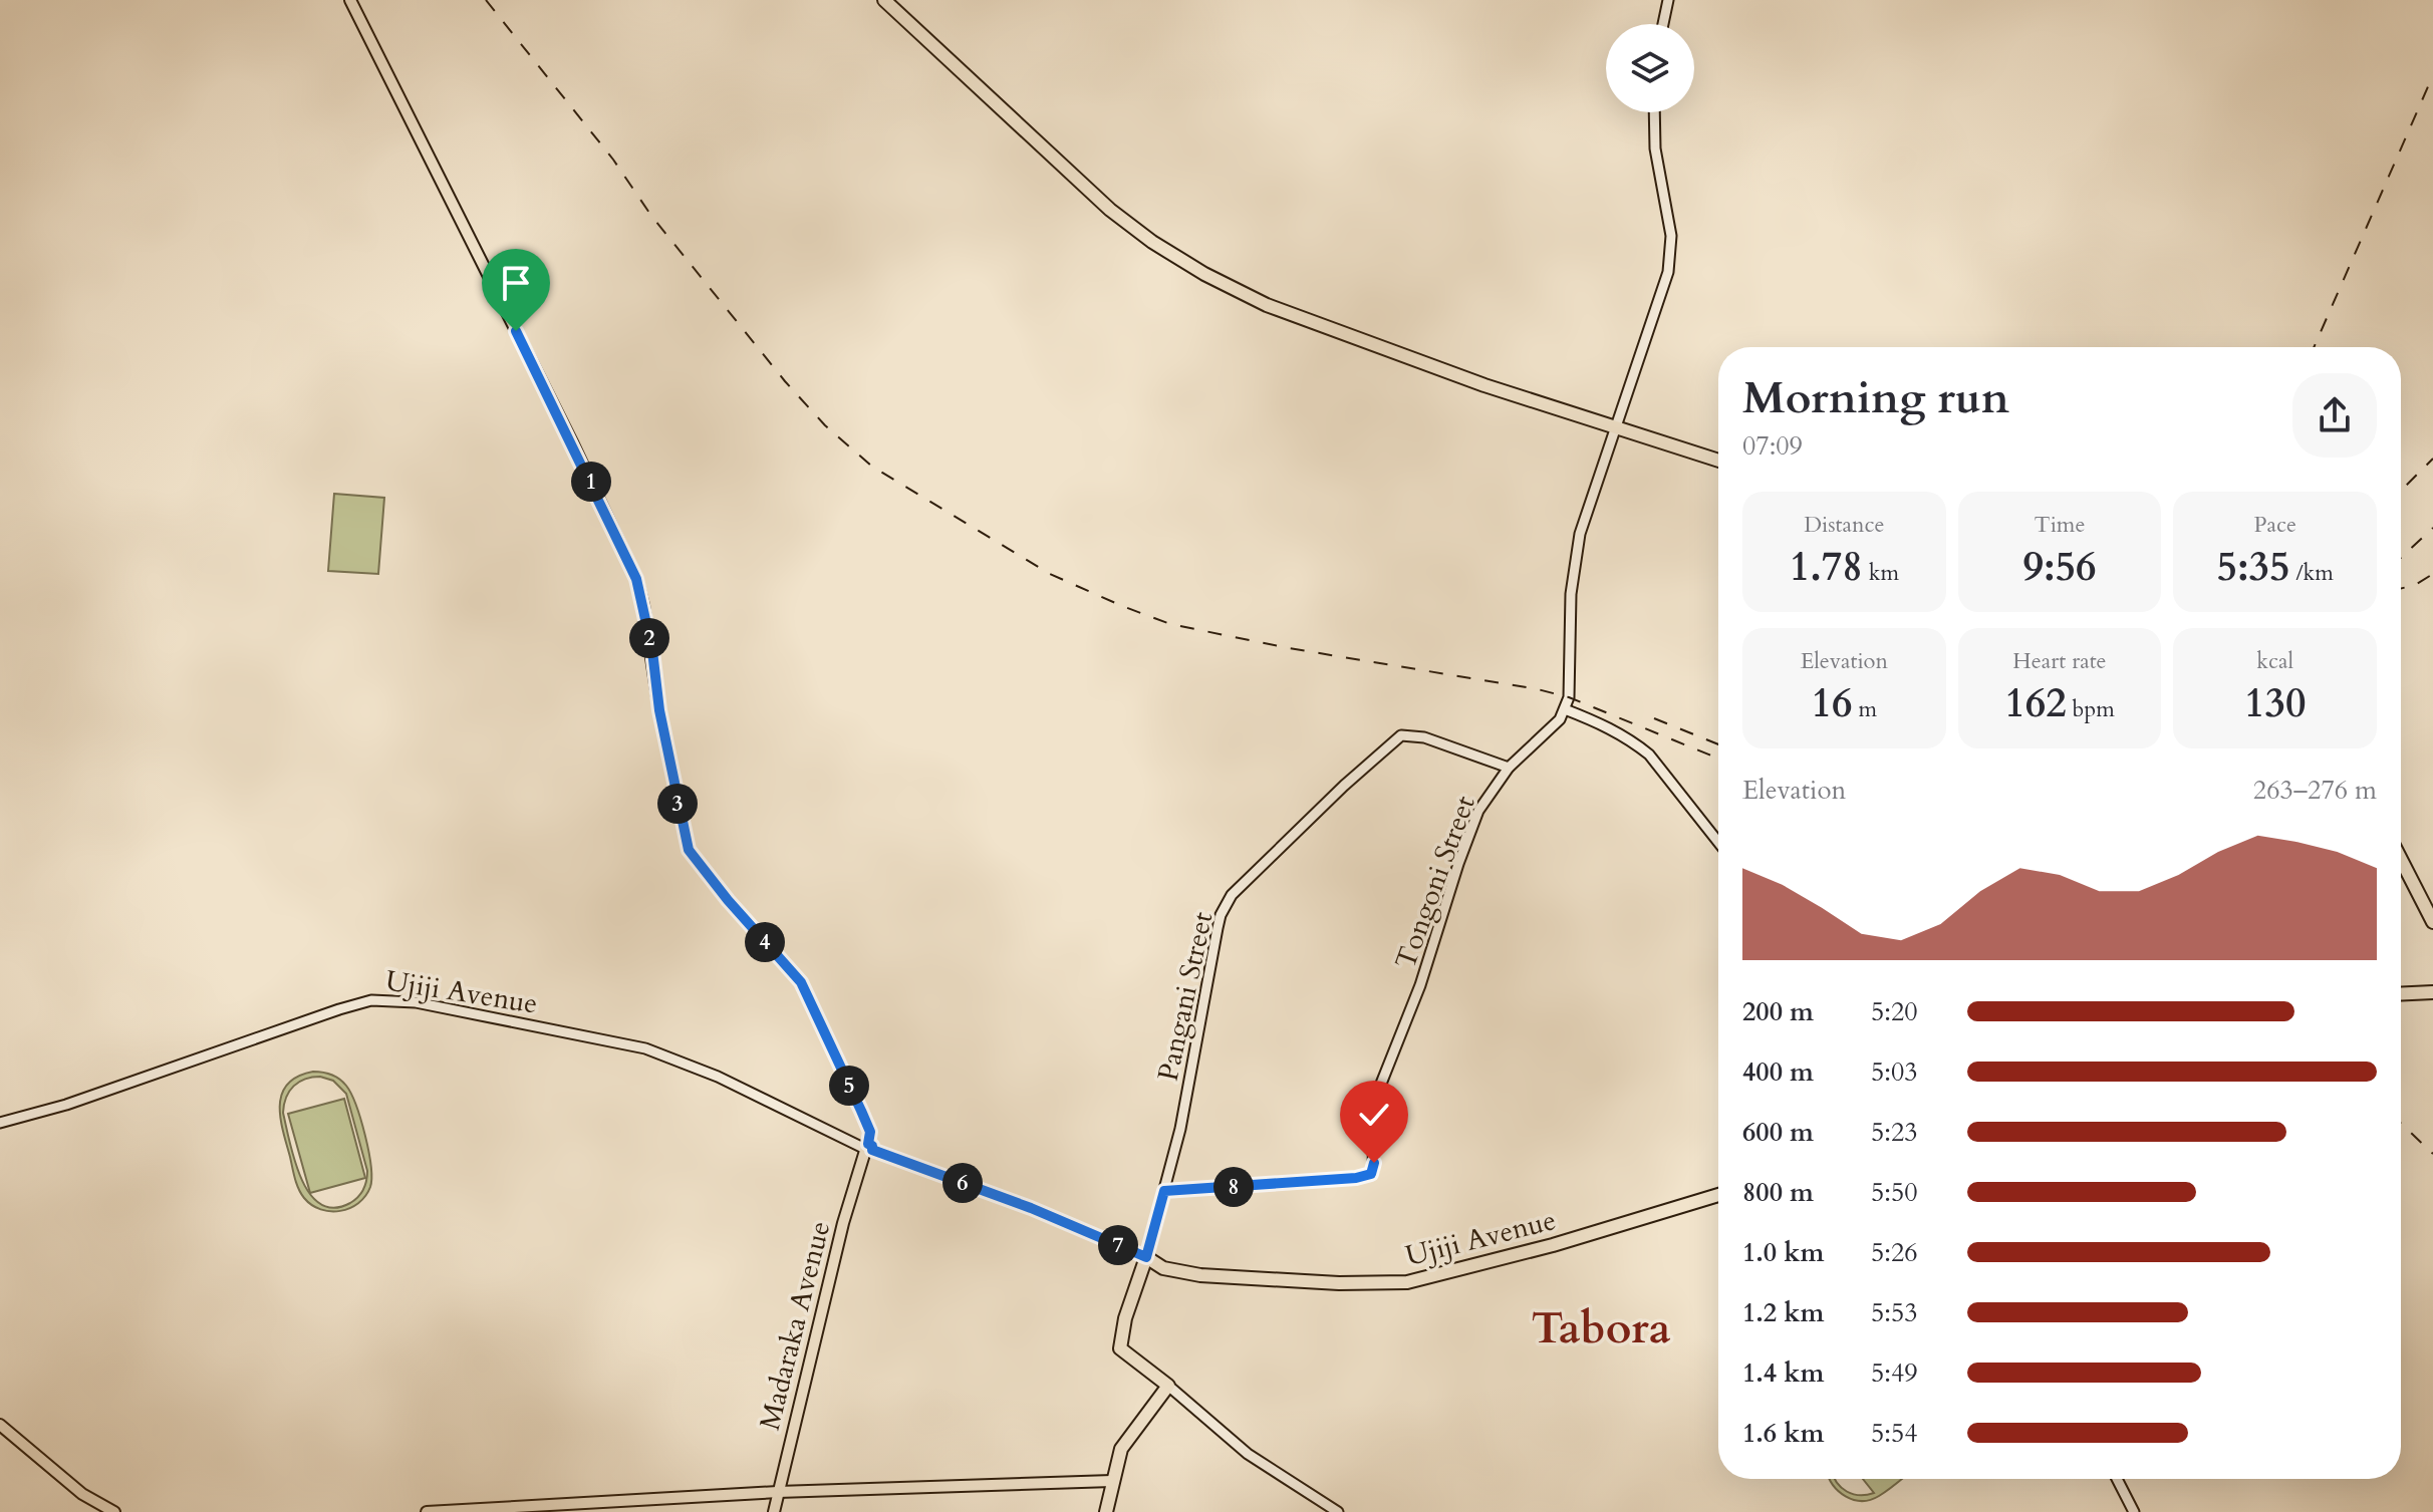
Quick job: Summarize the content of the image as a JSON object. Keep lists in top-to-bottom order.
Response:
{
  "streets": {
    "highway": ["Ujiji Avenue"],
    "main road": ["Madaraka Avenue"],
    "street": ["Tongoni Street", "Pangani Street"]
  },
  "crossings": [
    ["Tongoni Street", "Pangani Street"],
    ["Ujiji Avenue", "Pangani Street"],
    ["Ujiji Avenue", "Madaraka Avenue"]
  ],
  "districts": ["Tabora"],
  "page": {
    "heading": ["Morning run", "07:09"],
    "pins": [
      "1",
      "2",
      "3",
      "4",
      "5",
      "6",
      "8",
      "7"
    ],
    "stats": [
      ["Distance", "1.78 km"],
      ["Time", "9:56"],
      ["Pace", "5:35 /km"],
      ["Elevation", "16 m"],
      ["Heart rate", "162 bpm"],
      ["kcal", "130"]
    ],
    "chart": ["Elevation", "263–276 m"],
    "list": [
      {
        "name": "200 m",
        "note": "5:20"
      },
      {
        "name": "400 m",
        "note": "5:03"
      },
      {
        "name": "600 m",
        "note": "5:23"
      },
      {
        "name": "800 m",
        "note": "5:50"
      },
      {
        "name": "1.0 km",
        "note": "5:26"
      },
      {
        "name": "1.2 km",
        "note": "5:53"
      },
      {
        "name": "1.4 km",
        "note": "5:49"
      },
      {
        "name": "1.6 km",
        "note": "5:54"
      }
    ]
  }
}
